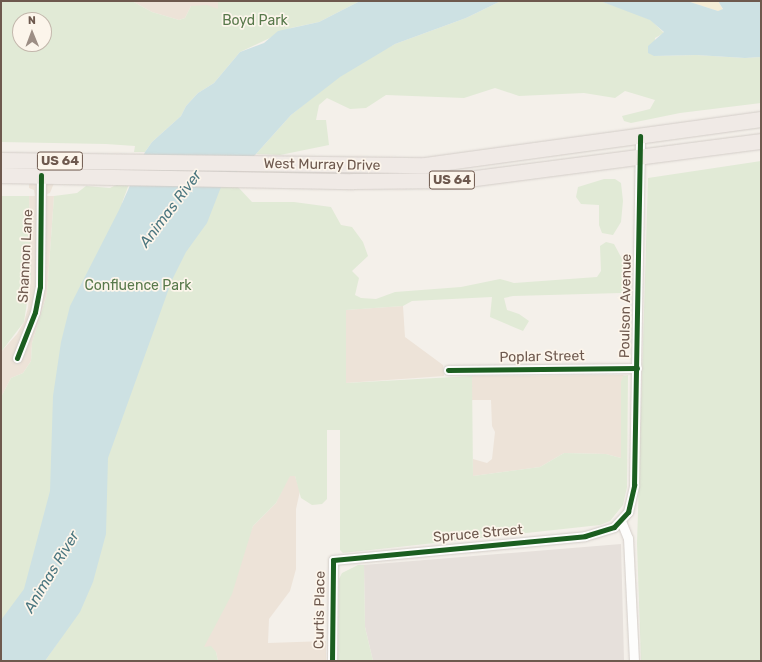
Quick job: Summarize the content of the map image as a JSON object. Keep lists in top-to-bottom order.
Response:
{
  "streets": {
    "highway": ["US 64", "West Murray Drive"],
    "street": [
      "Shannon Lane",
      "Poulson Avenue",
      "Poplar Street",
      "Spruce Street",
      "Curtis Place"
    ]
  },
  "crossings": [
    ["US 64", "West Murray Drive"],
    ["US 64", "Poulson Avenue"],
    ["West Murray Drive", "Shannon Lane"],
    ["West Murray Drive", "Poulson Avenue"],
    ["Poulson Avenue", "Poplar Street"],
    ["Poulson Avenue", "Spruce Street"],
    ["Spruce Street", "Curtis Place"]
  ],
  "water": ["Animas River"],
  "parks": ["Boyd Park", "Confluence Park"],
  "north": "top"
}
